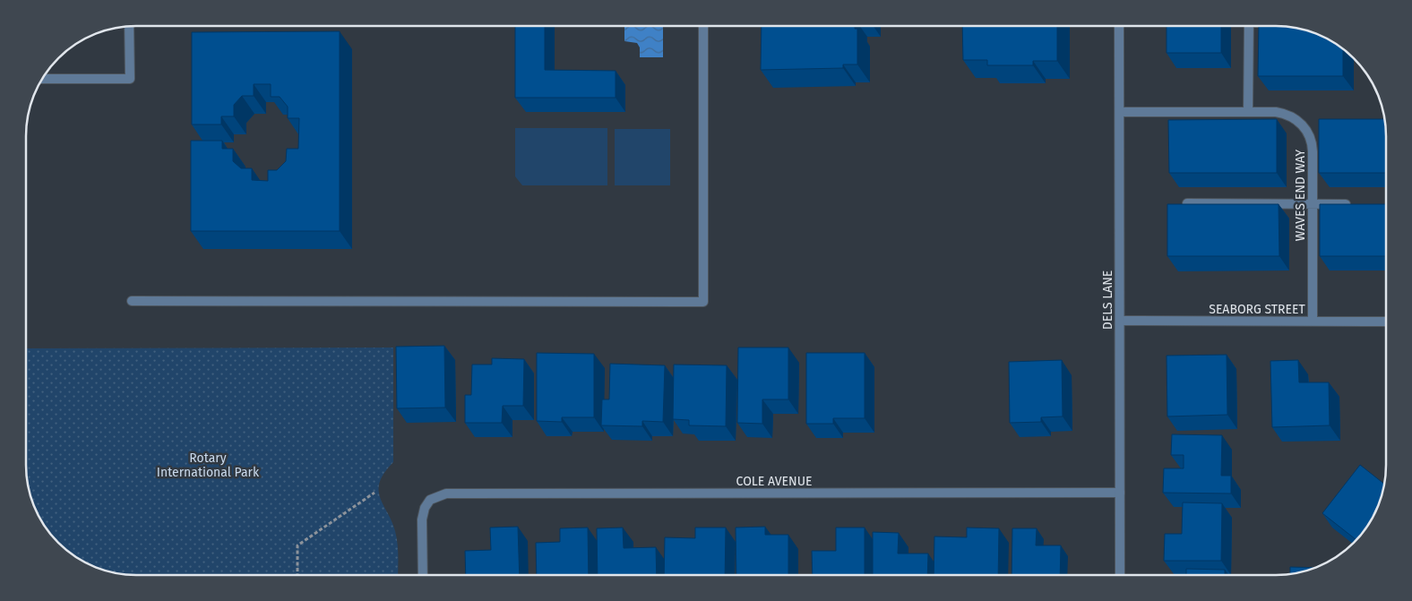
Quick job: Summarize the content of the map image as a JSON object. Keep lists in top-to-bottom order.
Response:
{
  "streets": {
    "street": [
      "WAVES END WAY",
      "DELS LANE",
      "SEABORG STREET",
      "COLE AVENUE"
    ]
  },
  "crossings": [
    ["WAVES END WAY", "DELS LANE"],
    ["WAVES END WAY", "SEABORG STREET"],
    ["DELS LANE", "SEABORG STREET"],
    ["DELS LANE", "COLE AVENUE"]
  ],
  "parks": ["Rotary International Park"]
}
